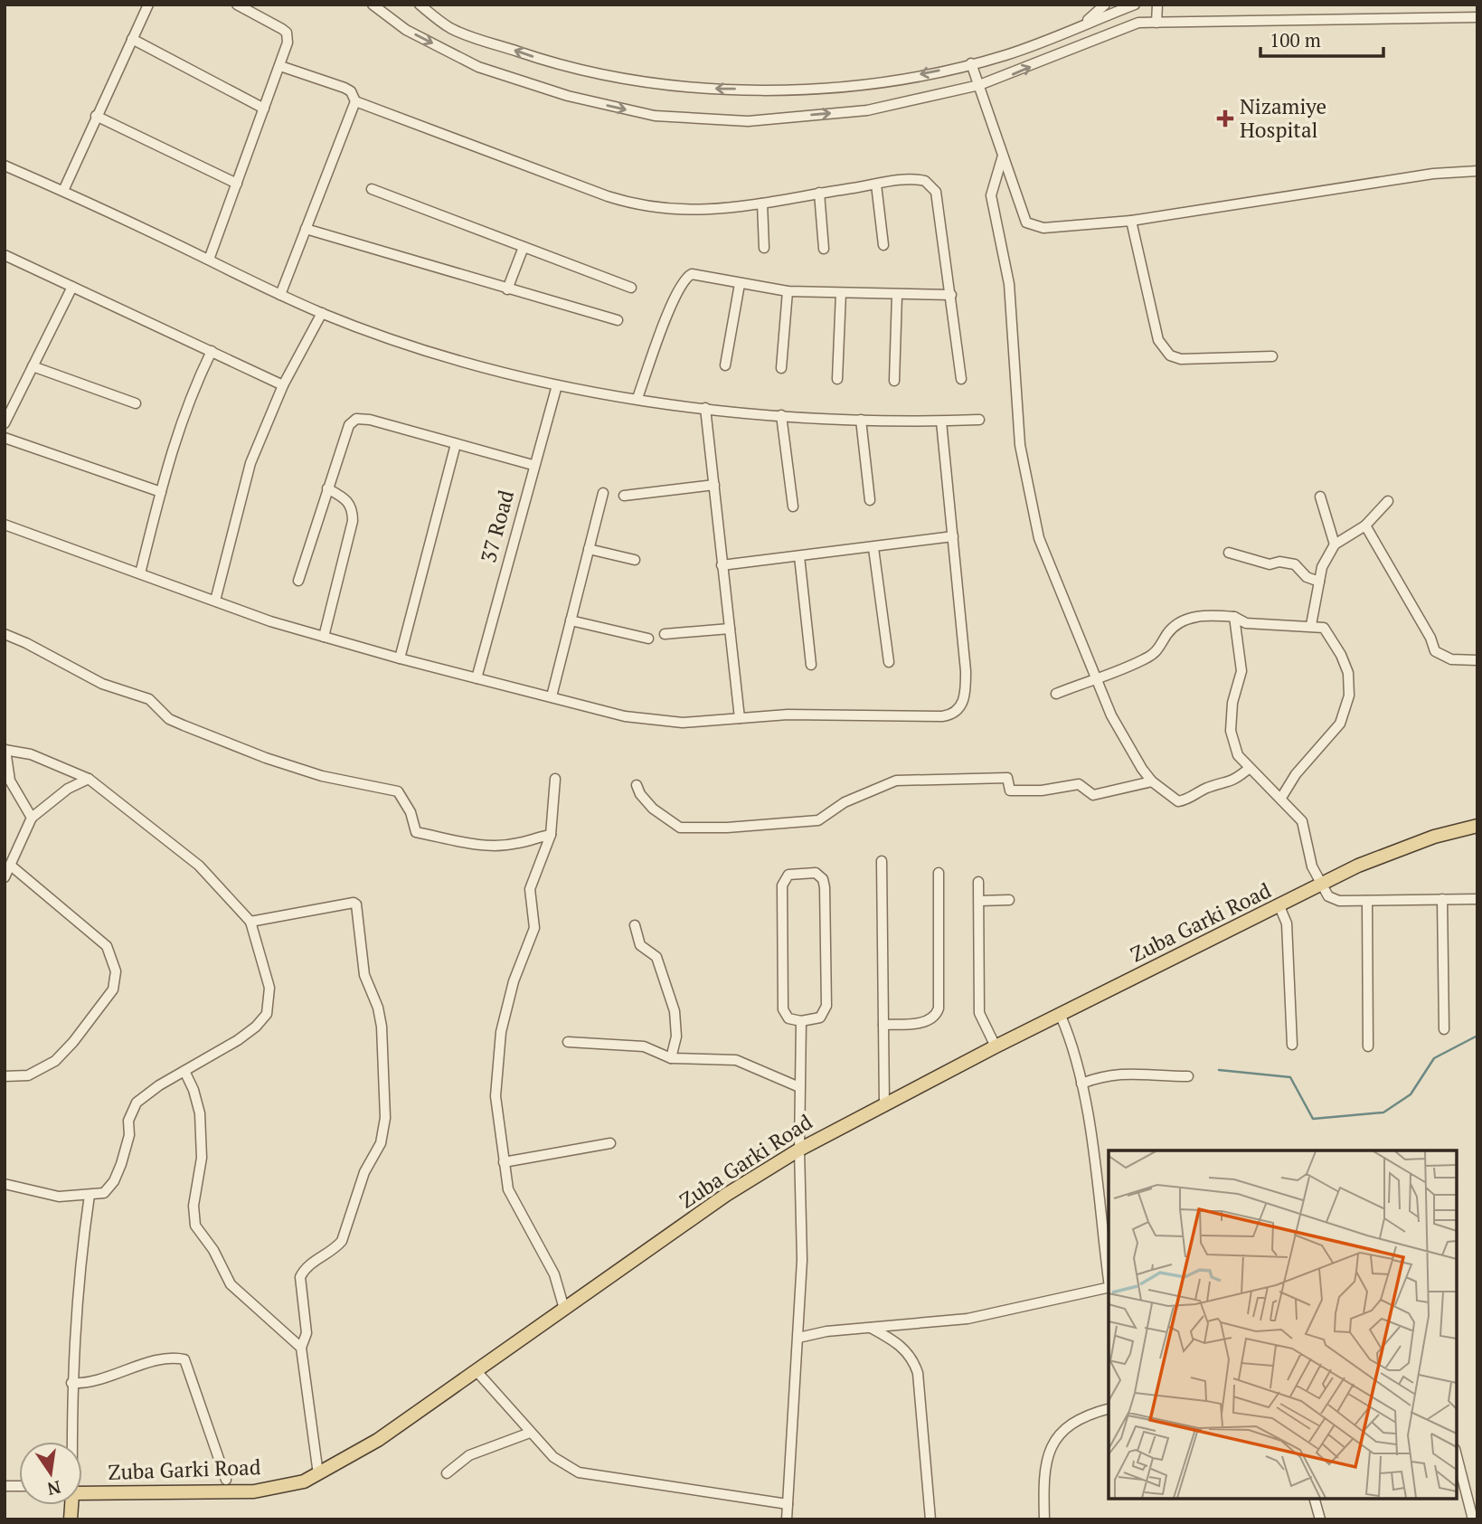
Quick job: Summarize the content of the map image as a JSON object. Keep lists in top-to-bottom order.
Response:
{
  "streets": {
    "main road": ["Zuba Garki Road"],
    "street": ["37 Road"]
  },
  "places": {
    "health": ["Nizamiye Hospital"]
  },
  "scale_bar": "100 m",
  "north": "bottom"
}
